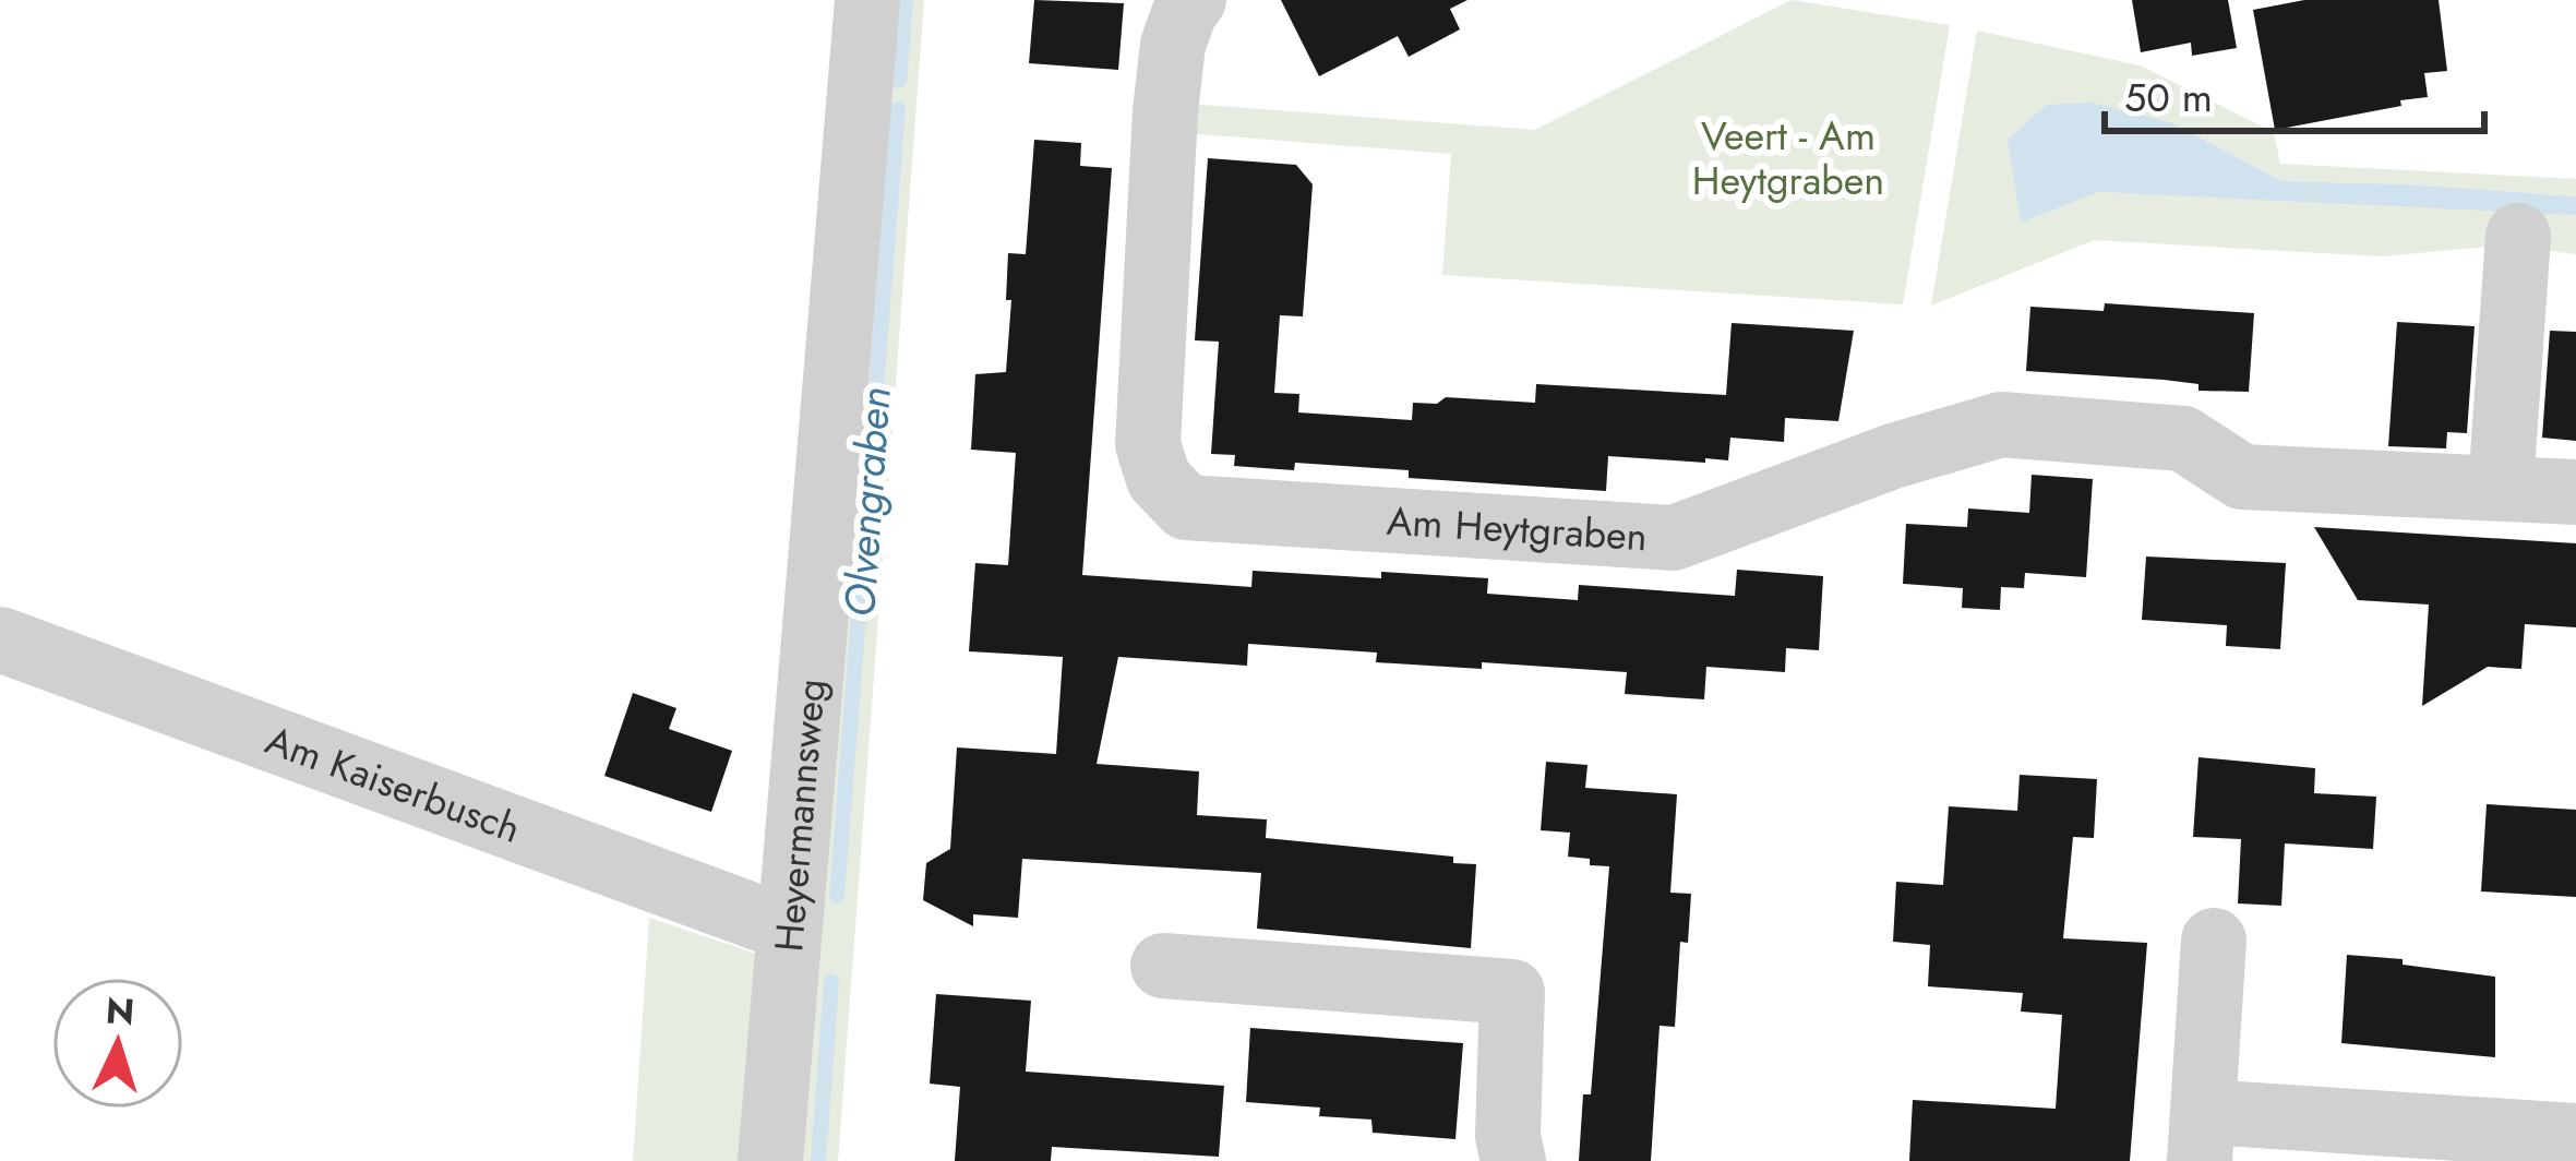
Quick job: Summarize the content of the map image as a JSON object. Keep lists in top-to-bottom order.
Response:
{
  "streets": {
    "street": ["Am Heytgraben", "Am Kaiserbusch", "Heyermannsweg"]
  },
  "crossings": [
    ["Am Kaiserbusch", "Heyermannsweg"]
  ],
  "water": ["Olvengraben"],
  "parks": ["Veert - Am Heytgraben"],
  "scale_bar": "50 m",
  "north": "top"
}
